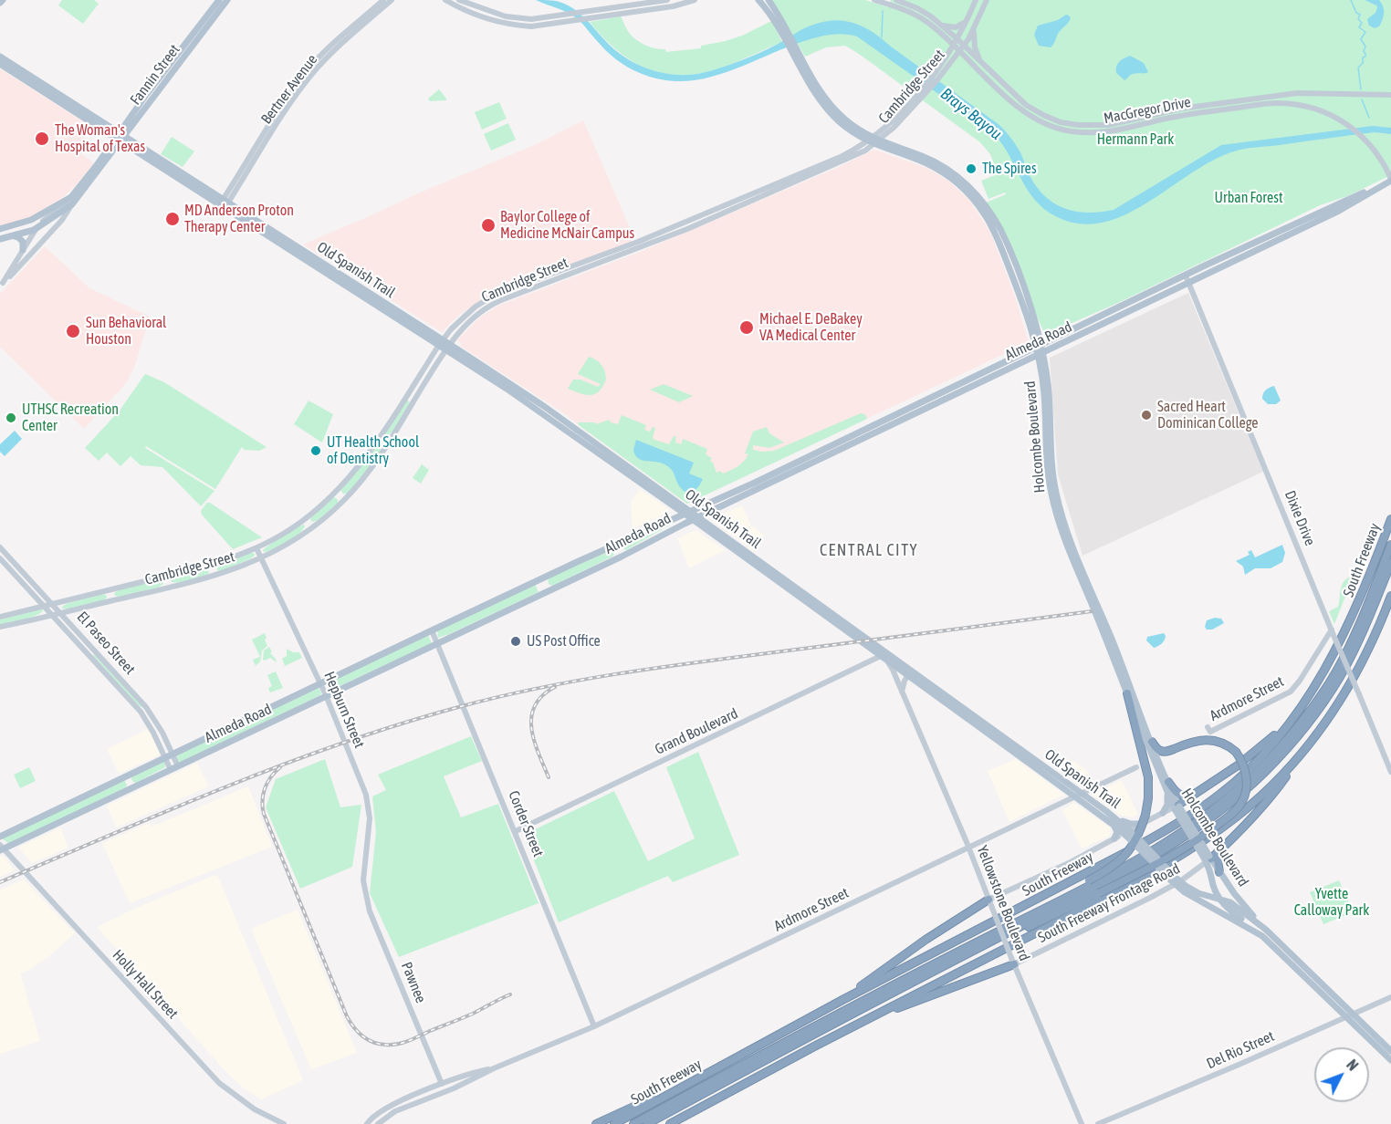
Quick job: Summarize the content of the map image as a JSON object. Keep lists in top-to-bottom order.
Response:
{
  "streets": {
    "highway": ["South Freeway"],
    "main road": [
      "Fannin Street",
      "Old Spanish Trail",
      "Almeda Road",
      "Holcombe Boulevard"
    ],
    "street": [
      "Cambridge Street",
      "Bertner Avenue",
      "MacGregor Drive",
      "Dixie Drive",
      "El Paseo Street",
      "Ardmore Street",
      "Hepburn Street",
      "Grand Boulevard",
      "Corder Street",
      "Yellowstone Boulevard",
      "South Freeway Frontage Road",
      "Pawnee",
      "Holly Hall Street",
      "Del Rio Street"
    ]
  },
  "crossings": [
    ["Fannin Street", "Old Spanish Trail"],
    ["Cambridge Street", "MacGregor Drive"],
    ["Cambridge Street", "Old Spanish Trail"],
    ["Cambridge Street", "Holcombe Boulevard"],
    ["Cambridge Street", "El Paseo Street"],
    ["Cambridge Street", "Hepburn Street"],
    ["Bertner Avenue", "Old Spanish Trail"],
    ["MacGregor Drive", "Almeda Road"],
    ["Old Spanish Trail", "Almeda Road"],
    ["Old Spanish Trail", "Holcombe Boulevard"],
    ["Old Spanish Trail", "Ardmore Street"],
    ["Old Spanish Trail", "Grand Boulevard"],
    ["Old Spanish Trail", "Yellowstone Boulevard"],
    ["Old Spanish Trail", "South Freeway Frontage Road"],
    ["Old Spanish Trail", "Del Rio Street"],
    ["Almeda Road", "Holcombe Boulevard"],
    ["Almeda Road", "Dixie Drive"],
    ["Almeda Road", "El Paseo Street"],
    ["Almeda Road", "Hepburn Street"],
    ["Almeda Road", "Corder Street"],
    ["Almeda Road", "Holly Hall Street"],
    ["Holcombe Boulevard", "South Freeway Frontage Road"],
    ["Dixie Drive", "Ardmore Street"],
    ["Ardmore Street", "Corder Street"],
    ["Ardmore Street", "Yellowstone Boulevard"],
    ["Ardmore Street", "Pawnee"],
    ["Hepburn Street", "Pawnee"],
    ["Grand Boulevard", "Corder Street"],
    ["Yellowstone Boulevard", "South Freeway Frontage Road"]
  ],
  "districts": ["CENTRAL CITY"],
  "water": ["Brays Bayou"],
  "parks": ["Hermann Park", "Urban Forest", "Yvette Calloway Park"],
  "places": [
    "The Woman's Hospital of Texas",
    "The Spires",
    "MD Anderson Proton Therapy Center",
    "Baylor College of Medicine McNair Campus",
    "Michael E. DeBakey VA Medical Center",
    "Sun Behavioral Houston",
    "Sacred Heart Dominican College",
    "UTHSC Recreation Center",
    "UT Health School of Dentistry",
    "US Post Office"
  ],
  "north": "top right"
}
